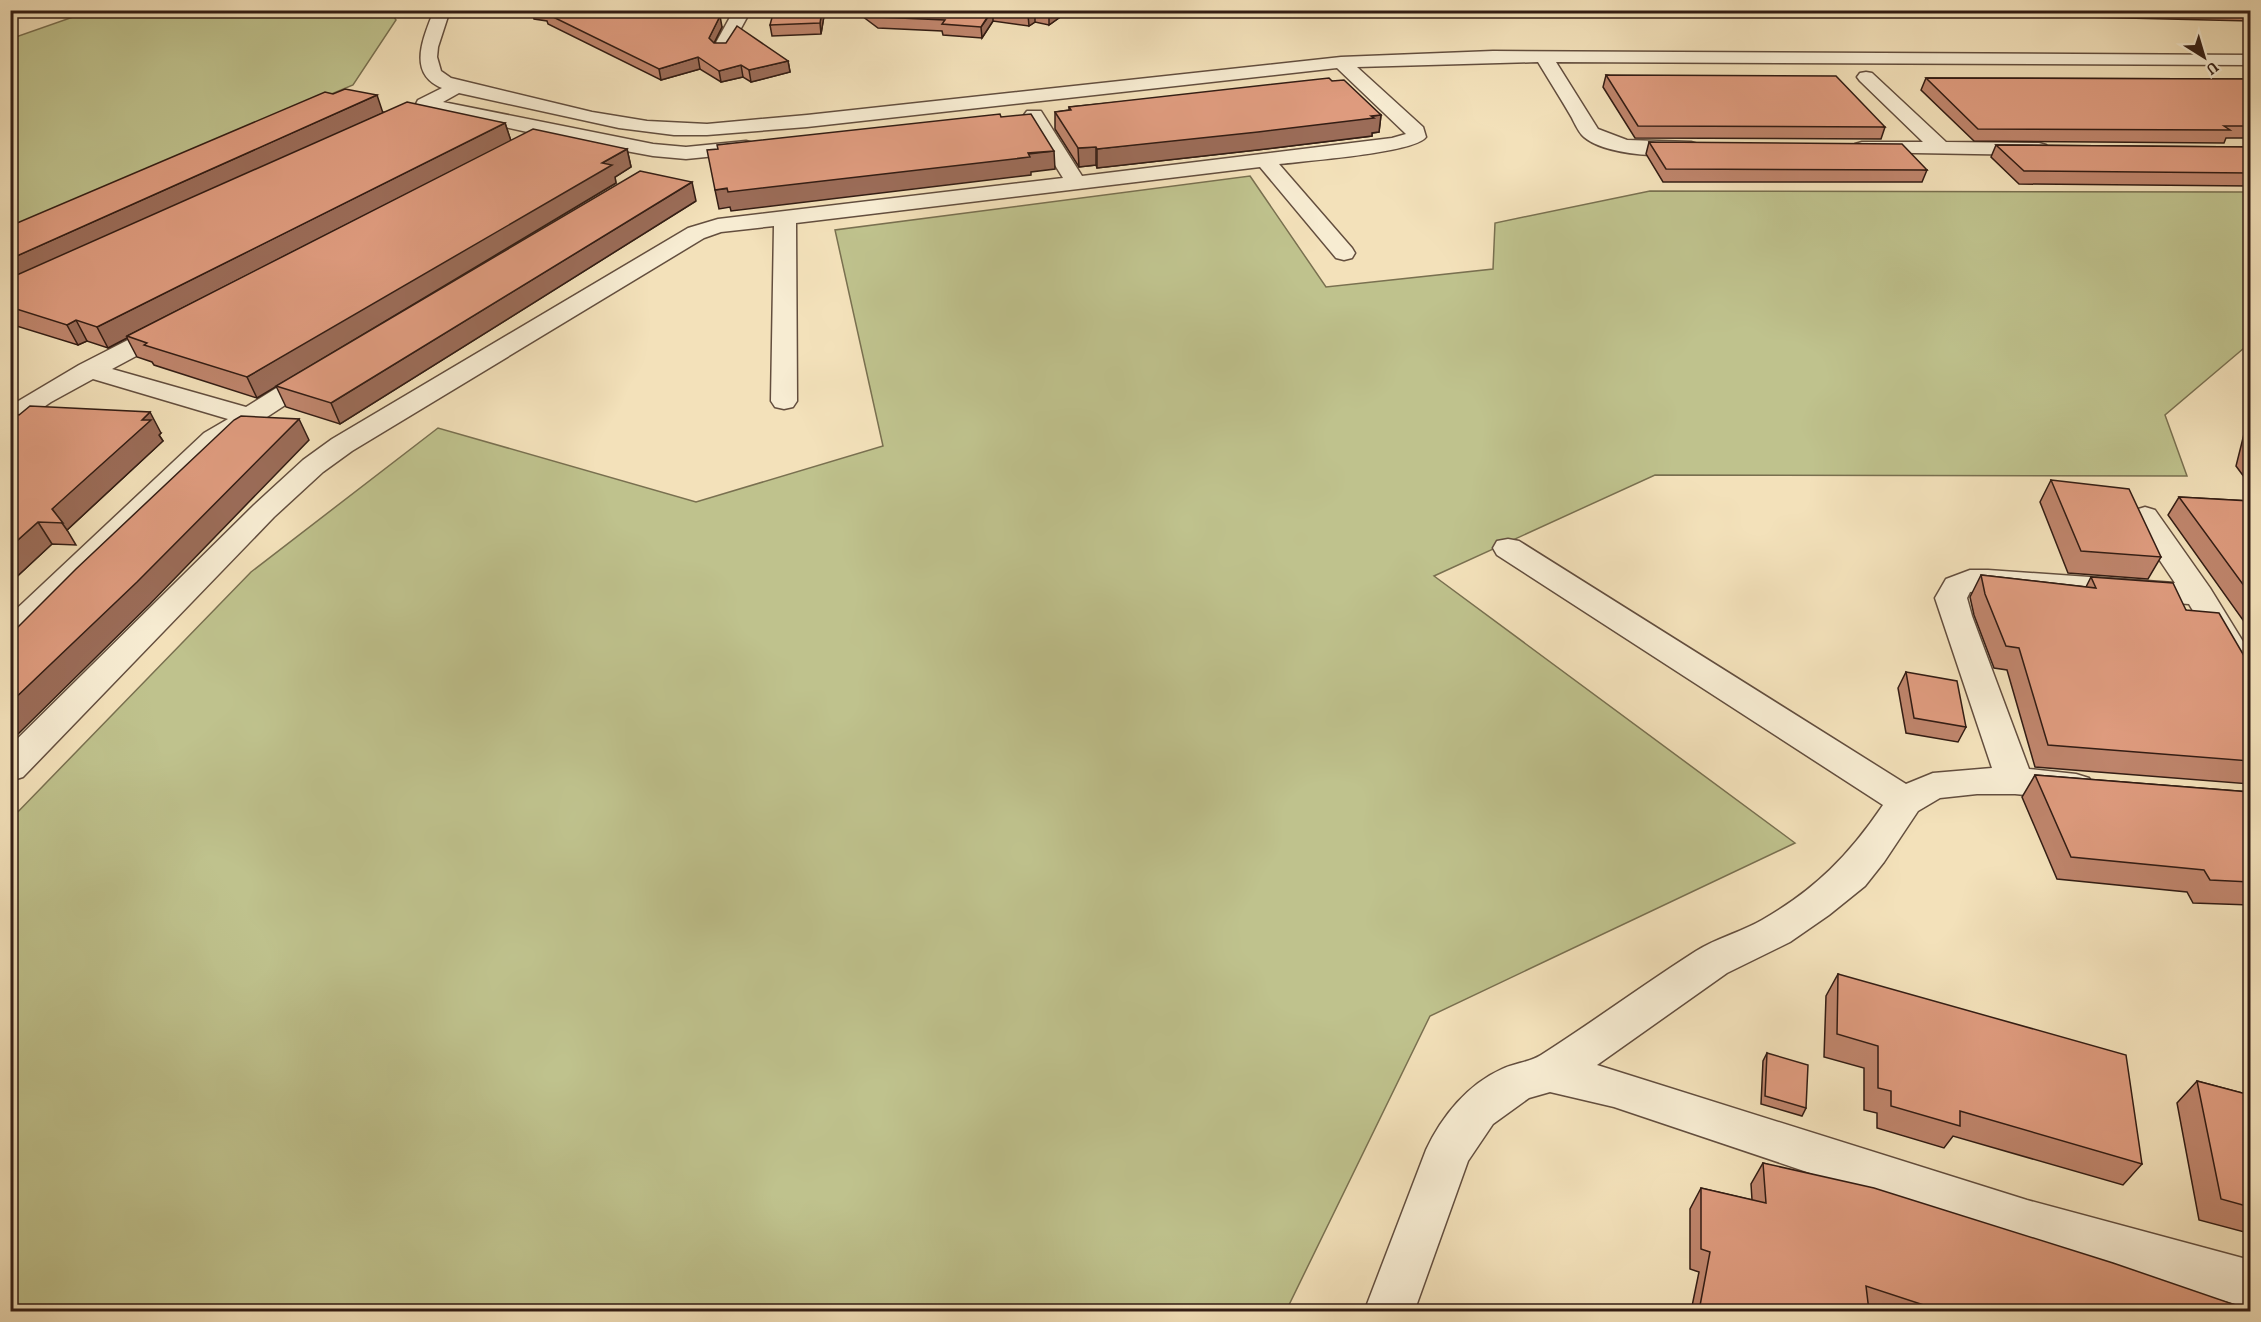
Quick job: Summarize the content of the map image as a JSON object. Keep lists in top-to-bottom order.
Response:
{
  "north": "bottom right"
}
